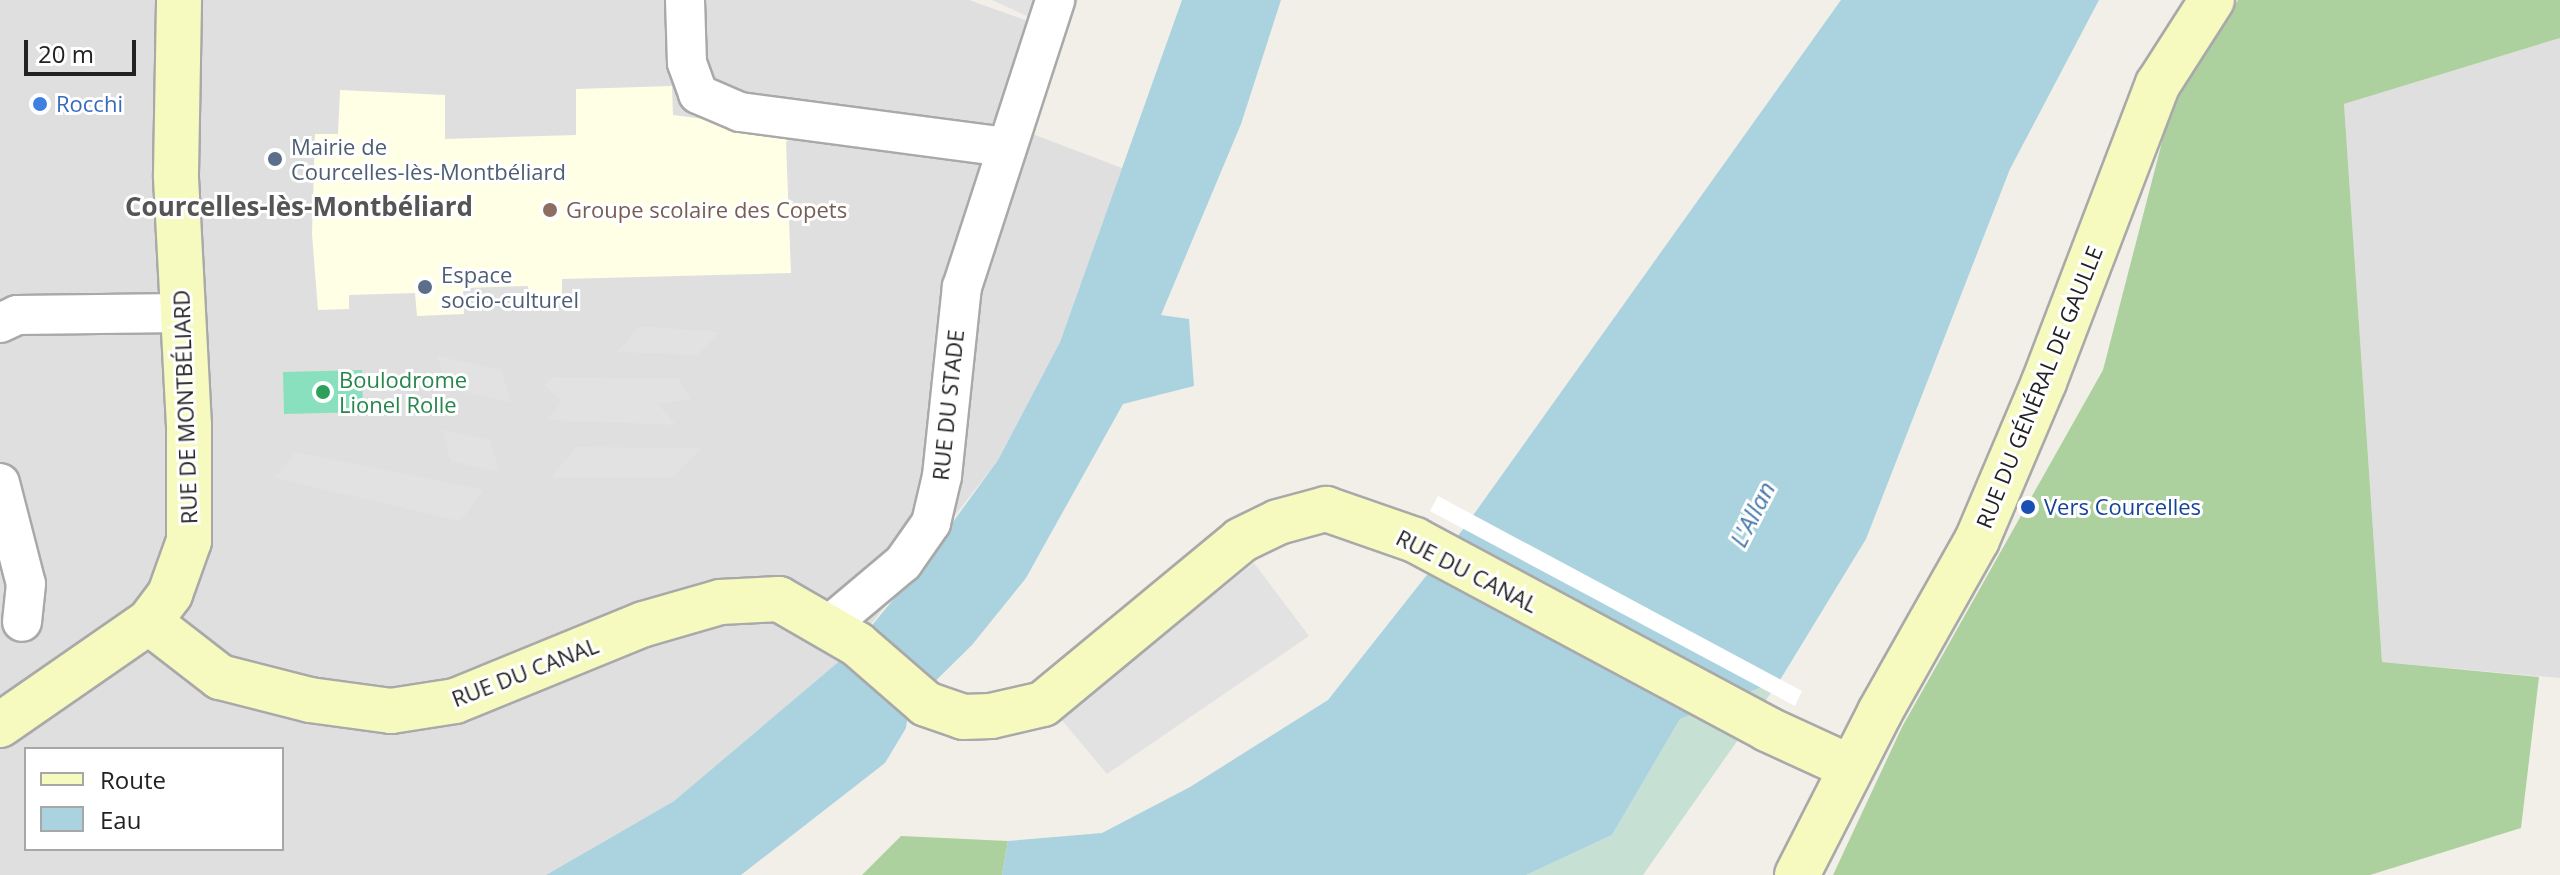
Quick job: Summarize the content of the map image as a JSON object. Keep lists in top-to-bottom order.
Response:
{
  "streets": {
    "street": [
      "RUE DU GÉNÉRAL DE GAULLE",
      "RUE DU STADE",
      "RUE DE MONTBÉLIARD",
      "RUE DU CANAL"
    ]
  },
  "crossings": [
    ["RUE DU GÉNÉRAL DE GAULLE", "RUE DU CANAL"],
    ["RUE DU STADE", "RUE DU CANAL"],
    ["RUE DE MONTBÉLIARD", "RUE DU CANAL"]
  ],
  "districts": ["Courcelles-lès-Montbéliard"],
  "water": ["L'Allan"],
  "places": [
    "Rocchi",
    "Mairie de Courcelles-lès-Montbéliard",
    "Groupe scolaire des Copets",
    "Espace socio-culturel",
    "Boulodrome Lionel Rolle",
    "Vers Courcelles"
  ],
  "legend": ["Route", "Eau"],
  "scale_bar": "20 m"
}
